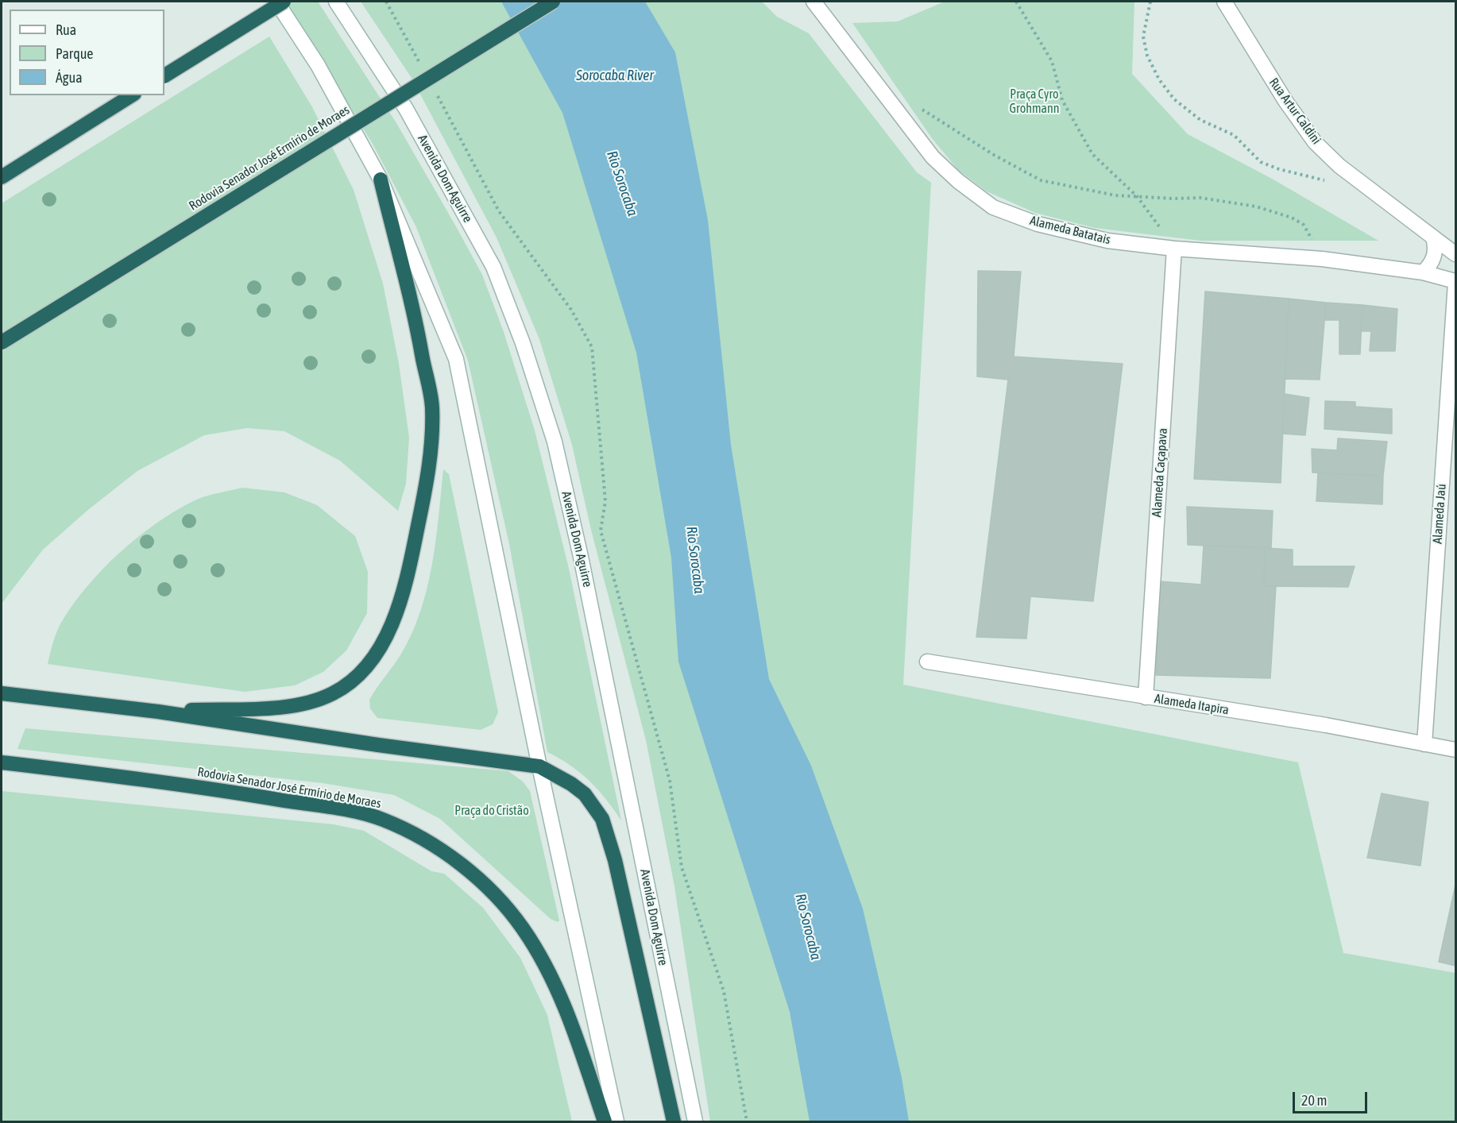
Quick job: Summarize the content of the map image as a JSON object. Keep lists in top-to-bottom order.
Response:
{
  "streets": {
    "highway": ["Rodovia Senador José Ermírio de Moraes"],
    "street": [
      "Rua Artur Caldini",
      "Avenida Dom Aguirre",
      "Alameda Batatais",
      "Alameda Caçapava",
      "Alameda Jaú",
      "Alameda Itapira"
    ]
  },
  "crossings": [
    ["Alameda Batatais", "Alameda Caçapava"],
    ["Alameda Batatais", "Alameda Jaú"],
    ["Alameda Caçapava", "Alameda Itapira"],
    ["Alameda Jaú", "Alameda Itapira"]
  ],
  "water": ["Sorocaba River", "Rio Sorocaba"],
  "parks": ["Praça Cyro Grohmann", "Praça do Cristão"],
  "legend": ["Rua", "Parque", "Água"],
  "scale_bar": "20 m"
}
